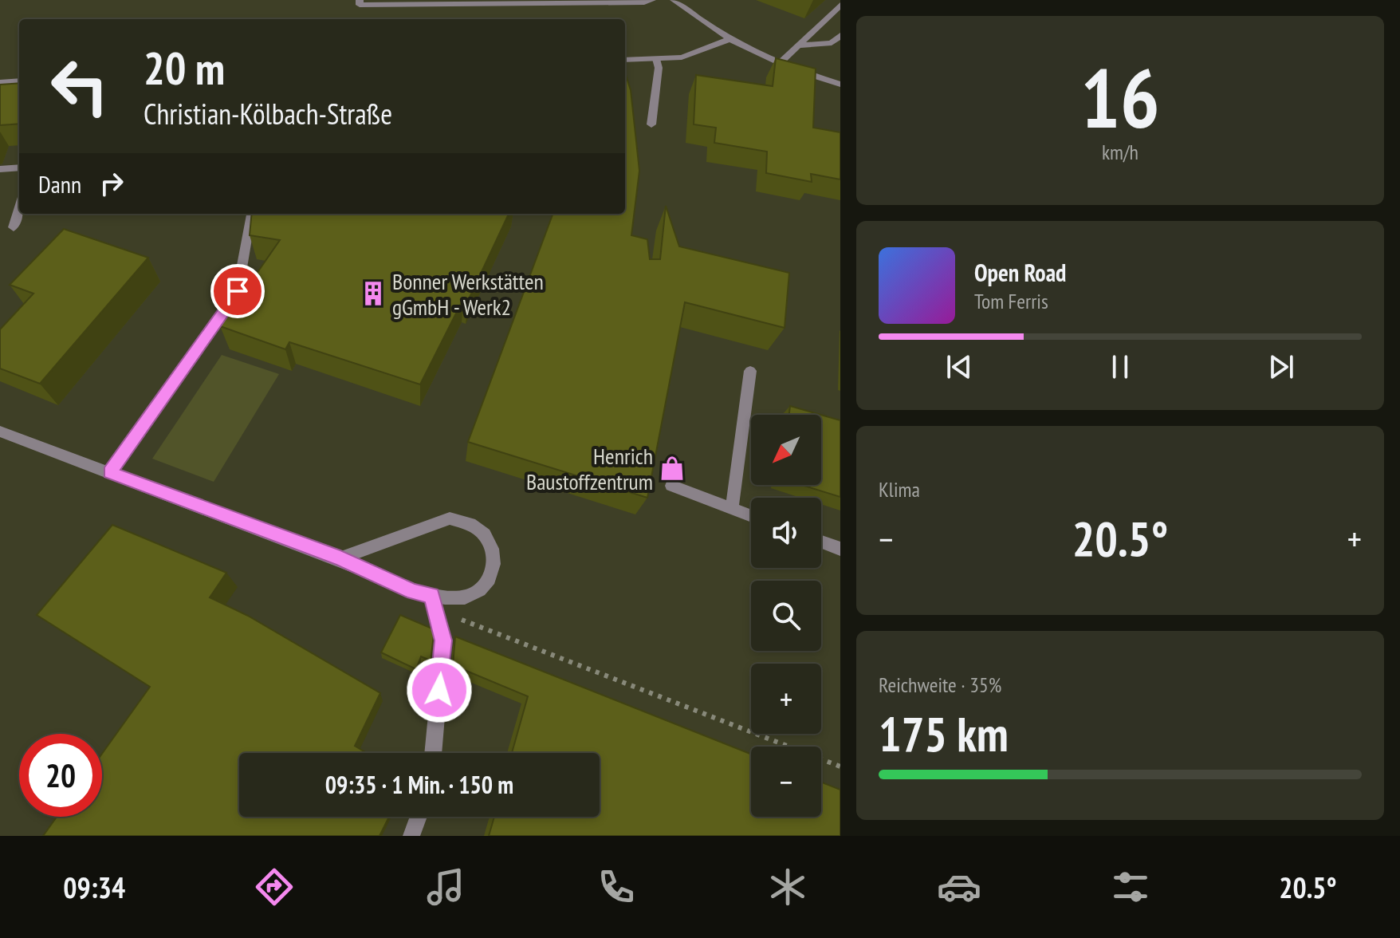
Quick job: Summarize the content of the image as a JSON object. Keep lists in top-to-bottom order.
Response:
{
  "places": {
    "building": ["Bonner Werkstätten gGmbH - Werk2"],
    "shop": ["Henrich Baustoffzentrum"]
  },
  "north": "bottom left",
  "page": {
    "tile": [
      ["16", "km/h"],
      "Klima",
      ["Reichweite · 35%", "175 km"]
    ],
    "turn": ["20 m", "Christian-Kölbach-Straße"],
    "then": "Dann",
    "song": ["Open Road", "Tom Ferris"],
    "map_buttons": ["+", "−"],
    "heat": ["−", "20.5°", "+"],
    "limit": "20",
    "trip": "09:35 · 1 Min. · 150 m",
    "tabs": ["09:34", "20.5°"]
  }
}
